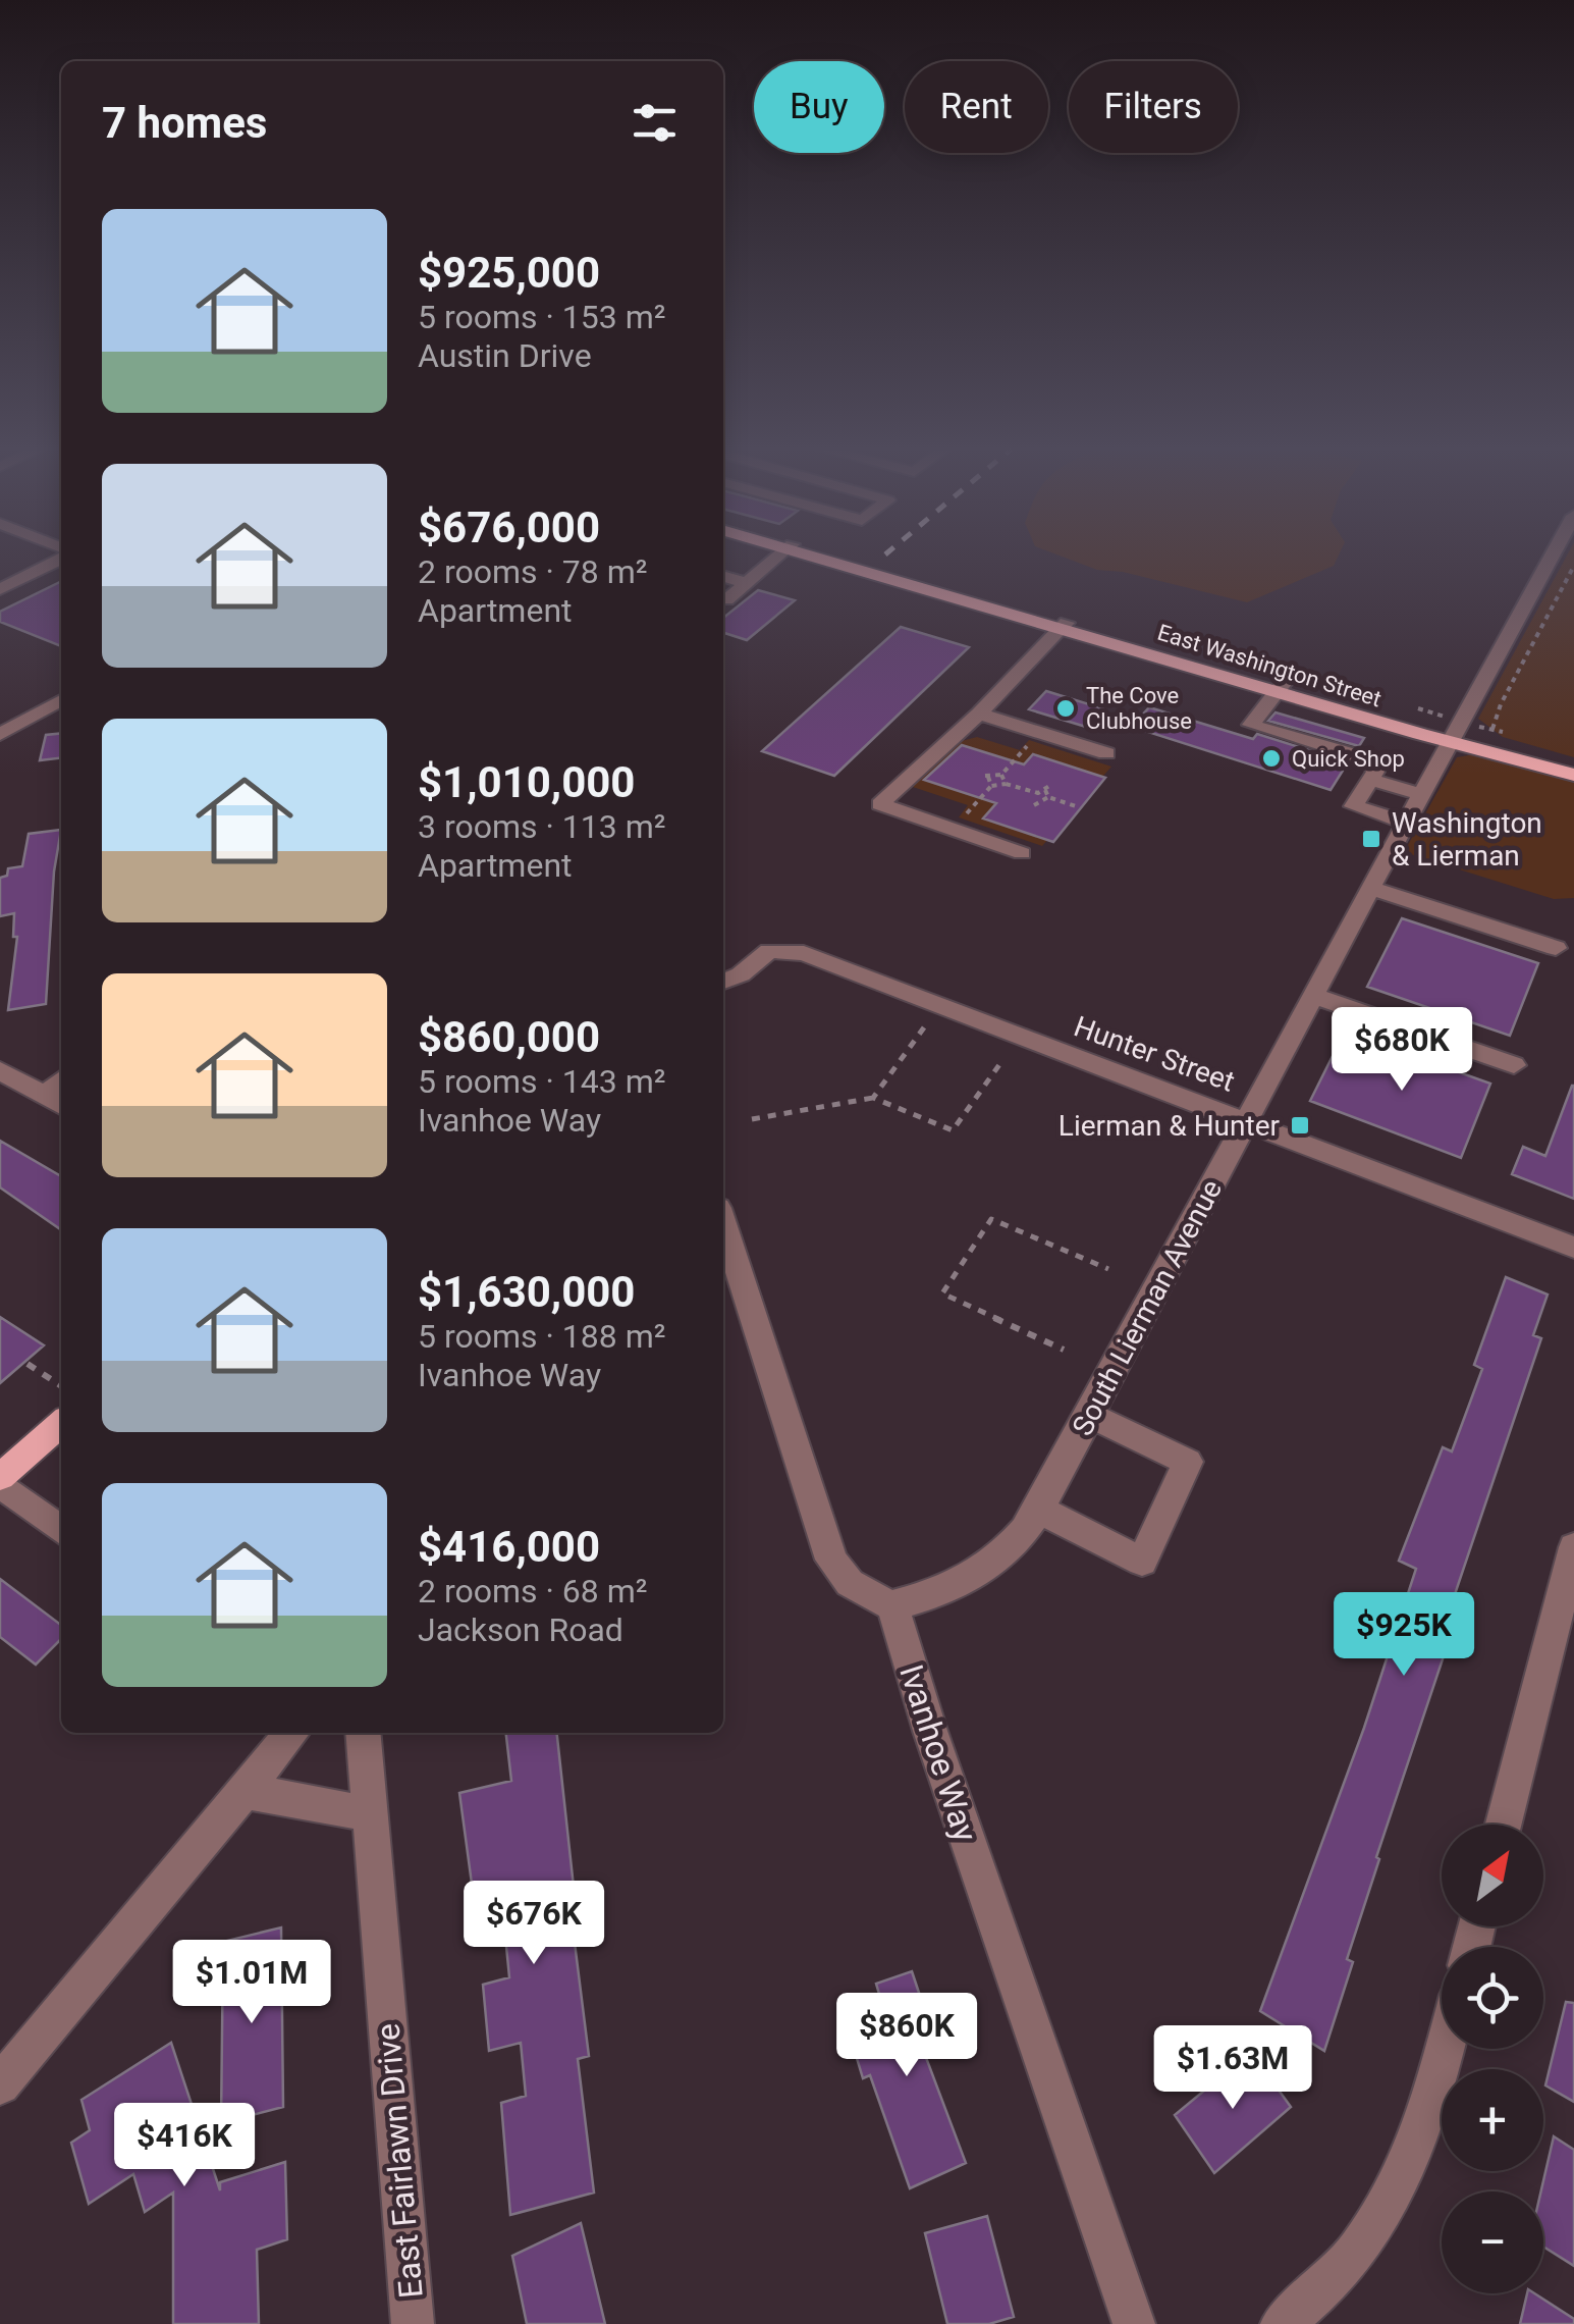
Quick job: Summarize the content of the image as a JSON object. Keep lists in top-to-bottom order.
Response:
{
  "streets": {
    "main road": ["East Washington Street"],
    "street": [
      "Hunter Street",
      "South Lierman Avenue",
      "Ivanhoe Way",
      "East Fairlawn Drive"
    ]
  },
  "crossings": [
    ["East Washington Street", "South Lierman Avenue"],
    ["Hunter Street", "South Lierman Avenue"],
    ["South Lierman Avenue", "Ivanhoe Way"]
  ],
  "places": {
    "other": ["The Cove Clubhouse", "Quick Shop"],
    "transit": ["Washington & Lierman", "Lierman & Hunter"]
  },
  "north": "top right",
  "page": {
    "chip": ["Buy", "Rent", "Filters"],
    "heading": "7 homes",
    "list": [
      {
        "name": "$925,000",
        "note": "5 rooms · 153 m² · Austin Drive"
      },
      {
        "name": "$676,000",
        "note": "2 rooms · 78 m² · Apartment"
      },
      {
        "name": "$1,010,000",
        "note": "3 rooms · 113 m² · Apartment"
      },
      {
        "name": "$860,000",
        "note": "5 rooms · 143 m² · Ivanhoe Way"
      },
      {
        "name": "$1,630,000",
        "note": "5 rooms · 188 m² · Ivanhoe Way"
      },
      {
        "name": "$416,000",
        "note": "2 rooms · 68 m² · Jackson Road"
      }
    ],
    "price": [
      "$680K",
      "$925K",
      "$676K",
      "$1.01M",
      "$860K",
      "$1.63M",
      "$416K"
    ],
    "map_buttons": ["+", "−"]
  }
}
